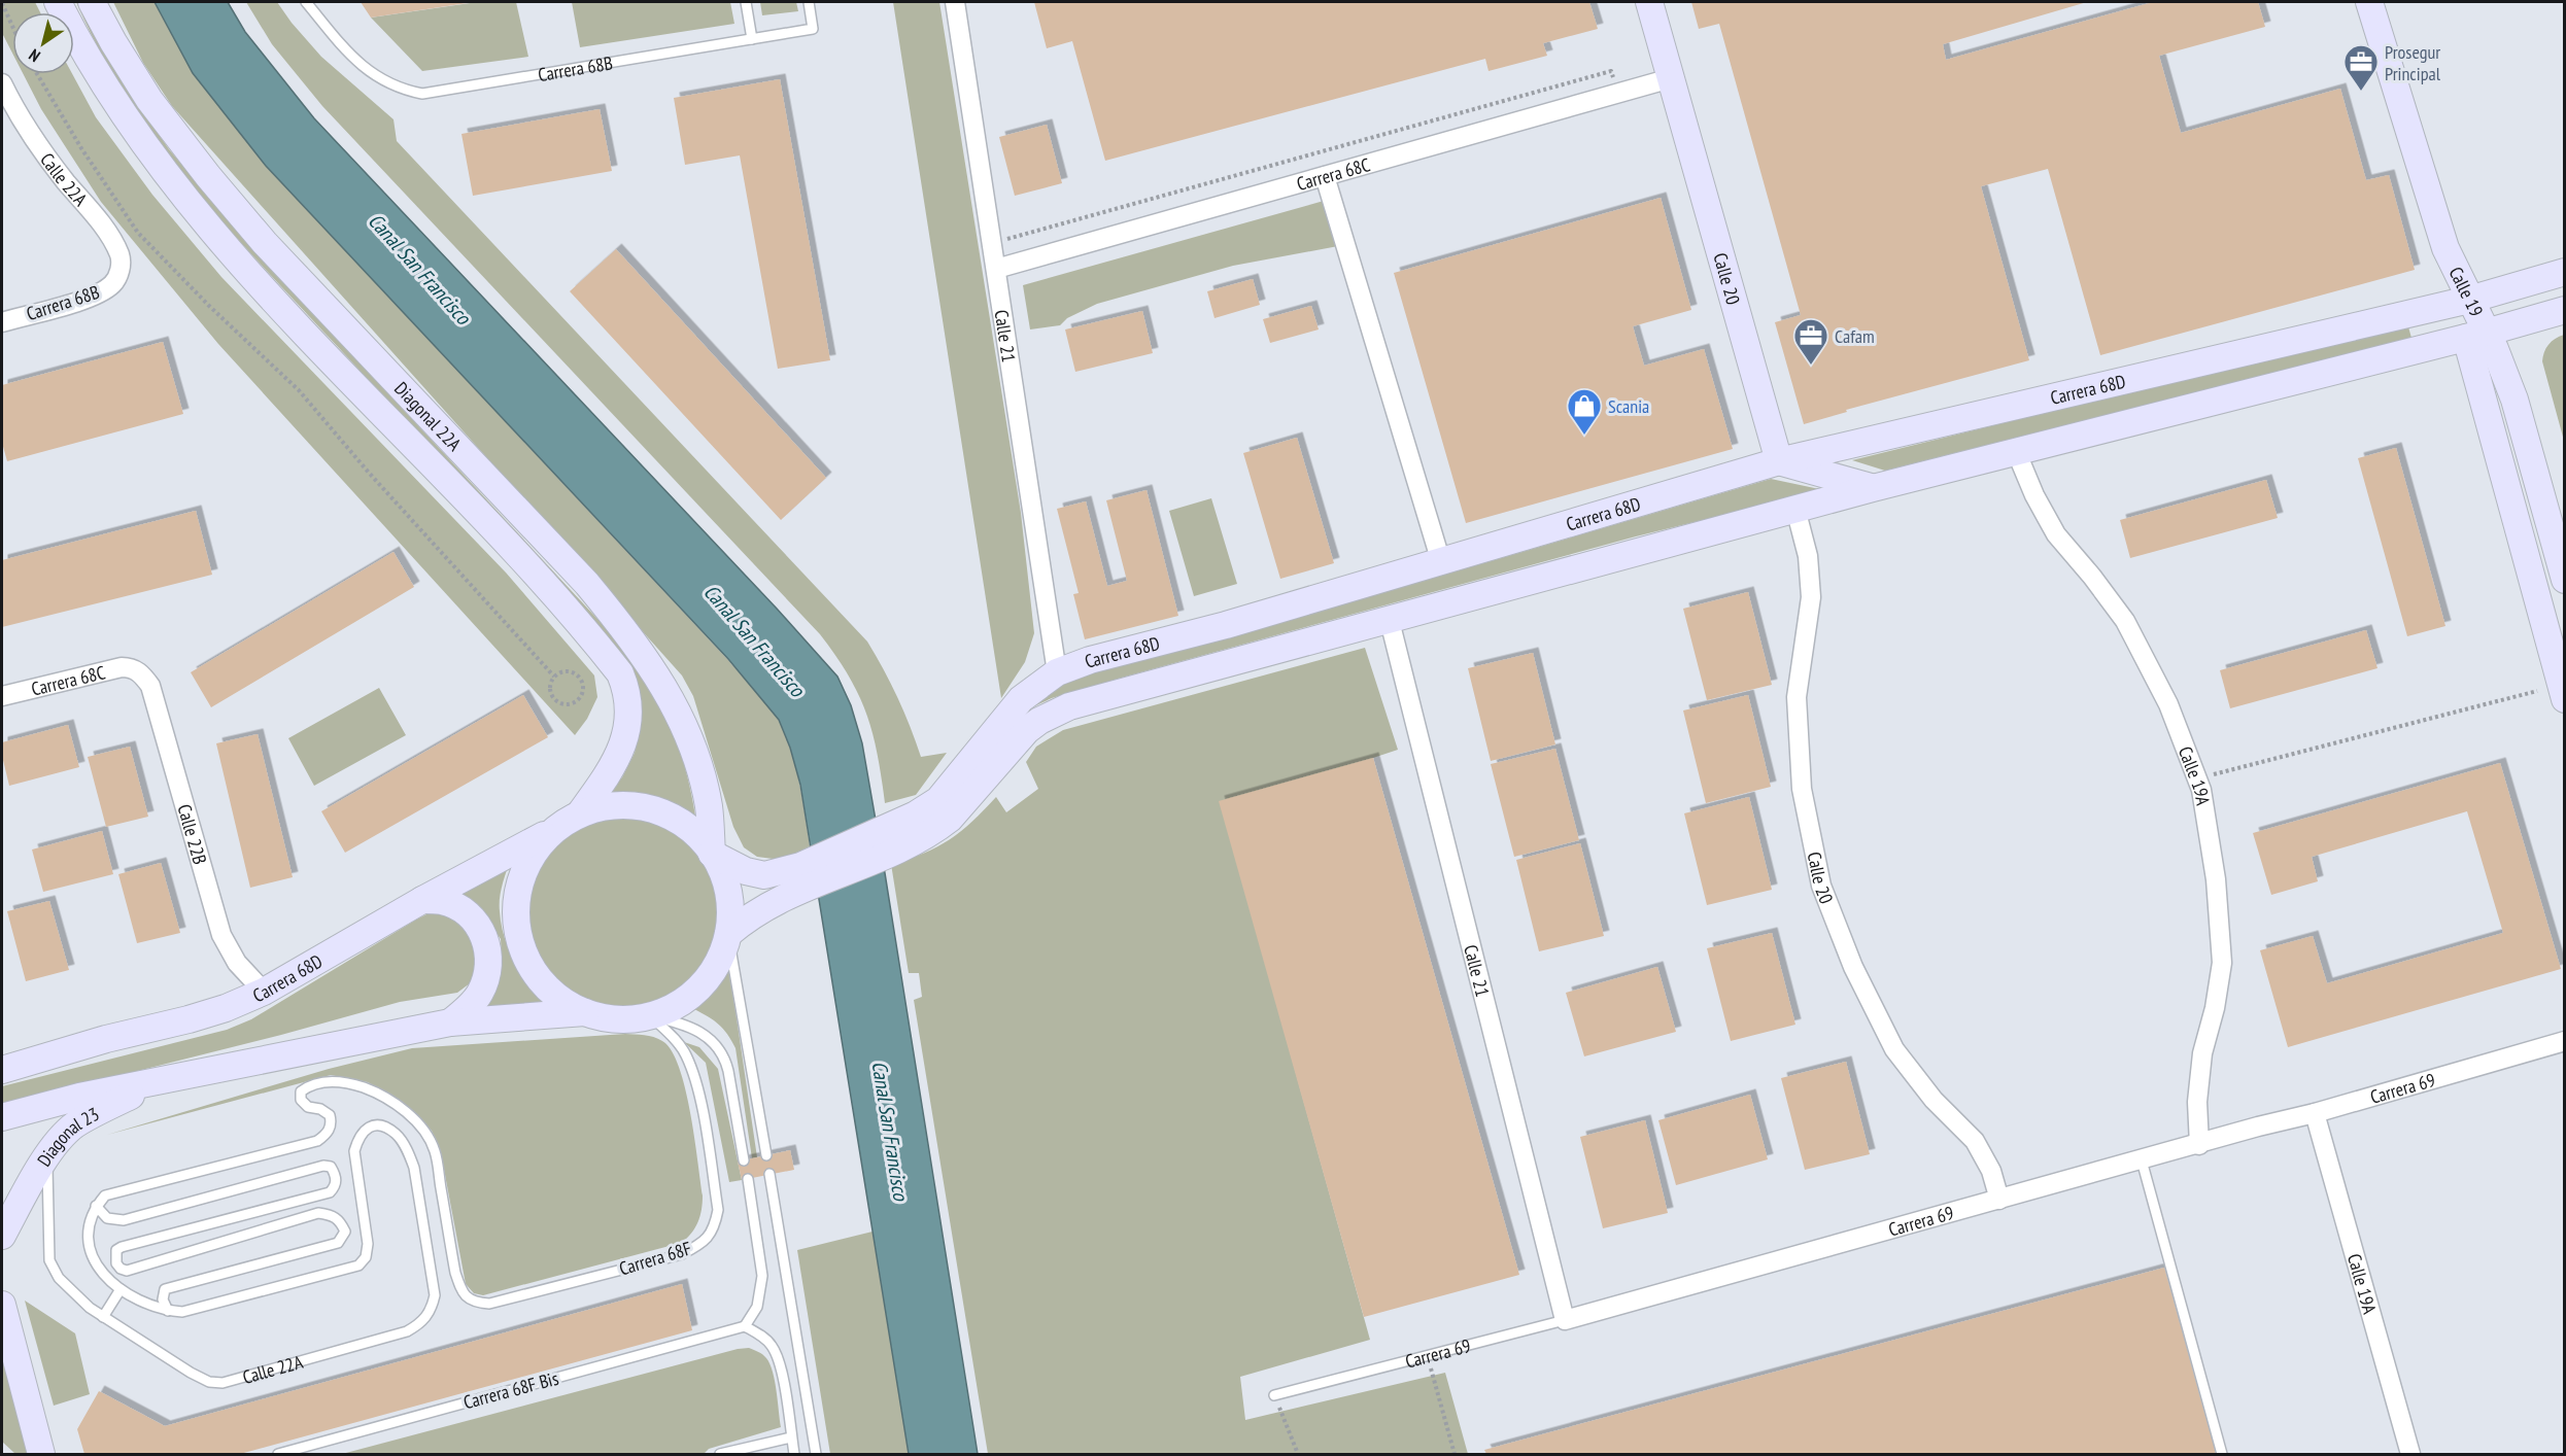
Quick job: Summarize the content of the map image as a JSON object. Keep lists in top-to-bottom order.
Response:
{
  "streets": {
    "main road": [
      "Calle 20",
      "Calle 19",
      "Carrera 68D",
      "Diagonal 22A",
      "Diagonal 23"
    ],
    "street": [
      "Carrera 68B",
      "Carrera 68C",
      "Calle 22A",
      "Calle 21",
      "Calle 19A",
      "Calle 22B",
      "Carrera 69"
    ],
    "lane": ["Carrera 68F", "Carrera 68F Bis"]
  },
  "crossings": [
    ["Carrera 68B", "Calle 22A"],
    ["Carrera 68C", "Calle 20"],
    ["Carrera 68C", "Calle 21"],
    ["Carrera 68C", "Calle 22B"],
    ["Calle 22A", "Diagonal 23"],
    ["Calle 20", "Carrera 68D"],
    ["Calle 20", "Carrera 69"],
    ["Calle 19", "Carrera 68D"],
    ["Calle 21", "Carrera 68D"],
    ["Calle 21", "Carrera 69"],
    ["Carrera 68D", "Diagonal 22A"],
    ["Carrera 68D", "Calle 19A"],
    ["Carrera 68D", "Calle 22B"],
    ["Carrera 68D", "Carrera 68F"],
    ["Diagonal 22A", "Carrera 68F"],
    ["Calle 19A", "Carrera 69"]
  ],
  "water": ["Canal San Francisco"],
  "places": {
    "office": ["Prosegur Principal", "Cafam"],
    "shop": ["Scania"]
  },
  "north": "bottom left"
}
